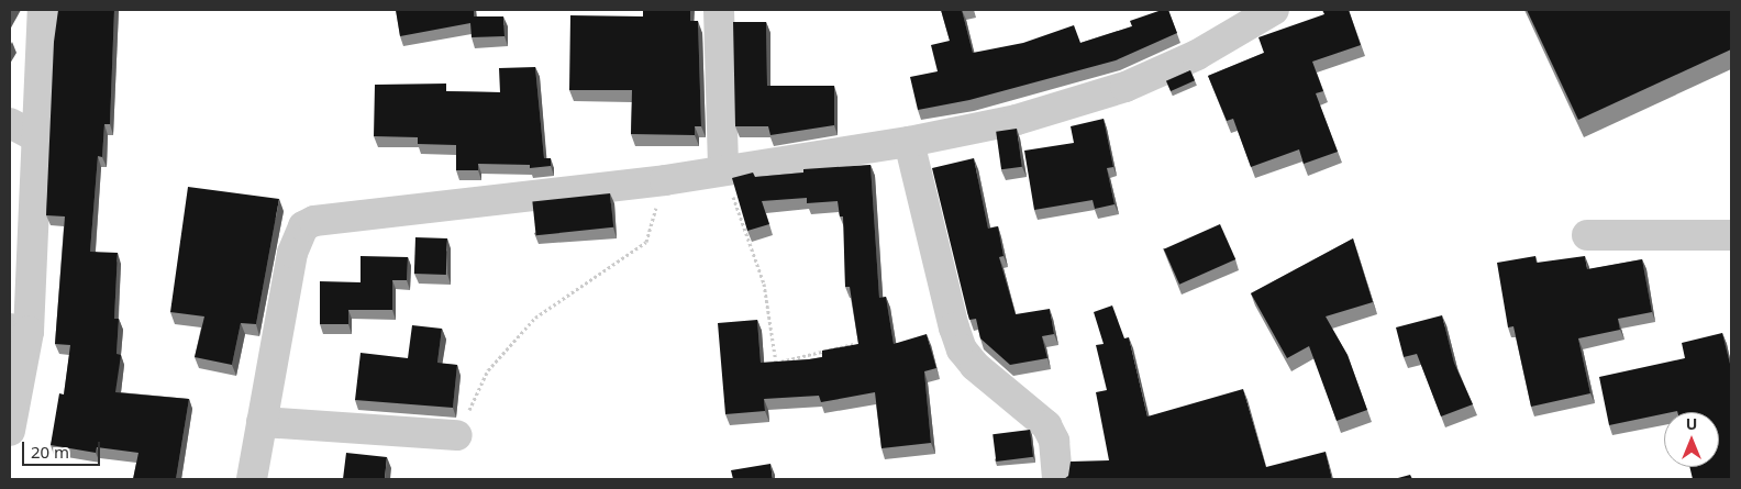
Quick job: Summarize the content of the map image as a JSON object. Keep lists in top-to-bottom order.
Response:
{
  "scale_bar": "20 m",
  "north": "top"
}
